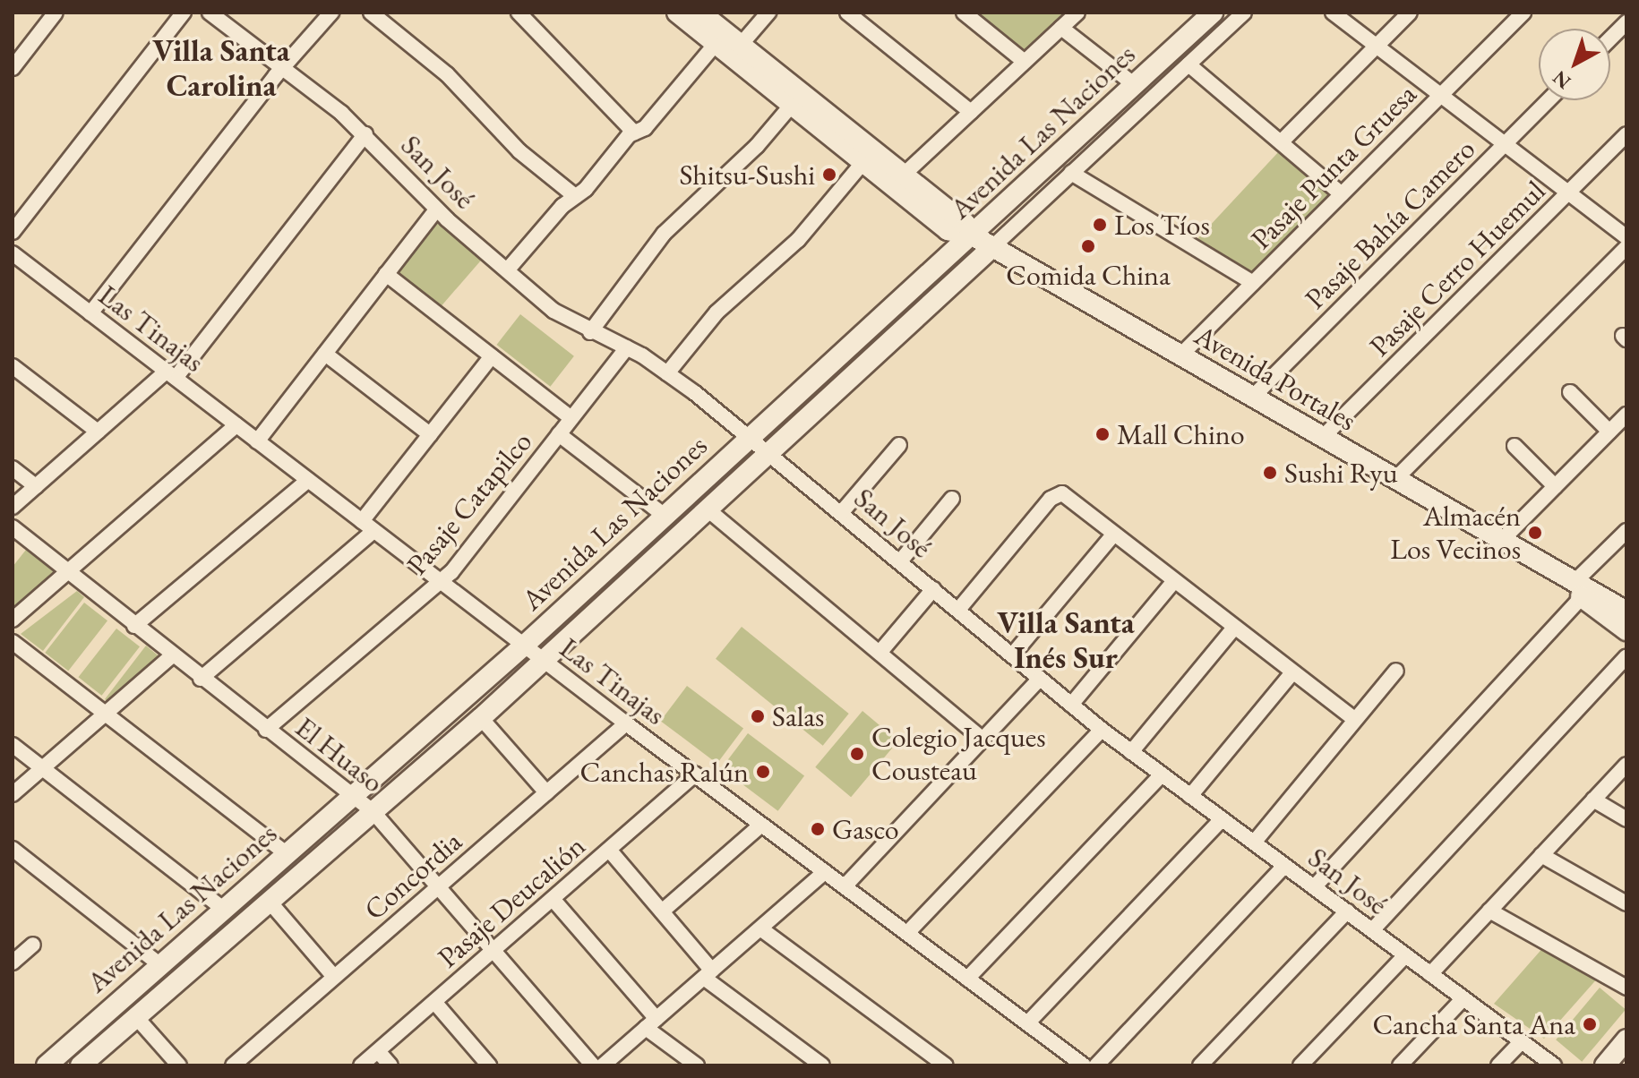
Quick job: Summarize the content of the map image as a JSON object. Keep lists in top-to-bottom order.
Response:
{
  "streets": {
    "street": [
      "Avenida Las Naciones",
      "Pasaje Punta Gruesa",
      "San José",
      "Pasaje Bahía Camero",
      "Pasaje Cerro Huemul",
      "Las Tinajas",
      "Avenida Portales",
      "Pasaje Catapilco",
      "El Huaso",
      "Concordia",
      "Pasaje Deucalión"
    ]
  },
  "crossings": [
    ["Avenida Las Naciones", "San José"],
    ["Avenida Las Naciones", "Las Tinajas"],
    ["Avenida Las Naciones", "Avenida Portales"],
    ["Avenida Las Naciones", "El Huaso"],
    ["Pasaje Punta Gruesa", "Avenida Portales"],
    ["San José", "Pasaje Catapilco"],
    ["Pasaje Bahía Camero", "Avenida Portales"],
    ["Pasaje Cerro Huemul", "Avenida Portales"],
    ["Las Tinajas", "Pasaje Catapilco"],
    ["Las Tinajas", "Concordia"],
    ["Las Tinajas", "Pasaje Deucalión"],
    ["Pasaje Catapilco", "El Huaso"],
    ["El Huaso", "Concordia"],
    ["El Huaso", "Pasaje Deucalión"]
  ],
  "districts": ["Villa Santa Carolina", "Villa Santa Inés Sur"],
  "places": [
    "Shitsu-Sushi",
    "Los Tíos",
    "Comida China",
    "Mall Chino",
    "Sushi Ryu",
    "Almacén Los Vecinos",
    "Salas",
    "Colegio Jacques Cousteau",
    "Canchas Ralún",
    "Gasco",
    "Cancha Santa Ana"
  ],
  "north": "bottom left"
}
